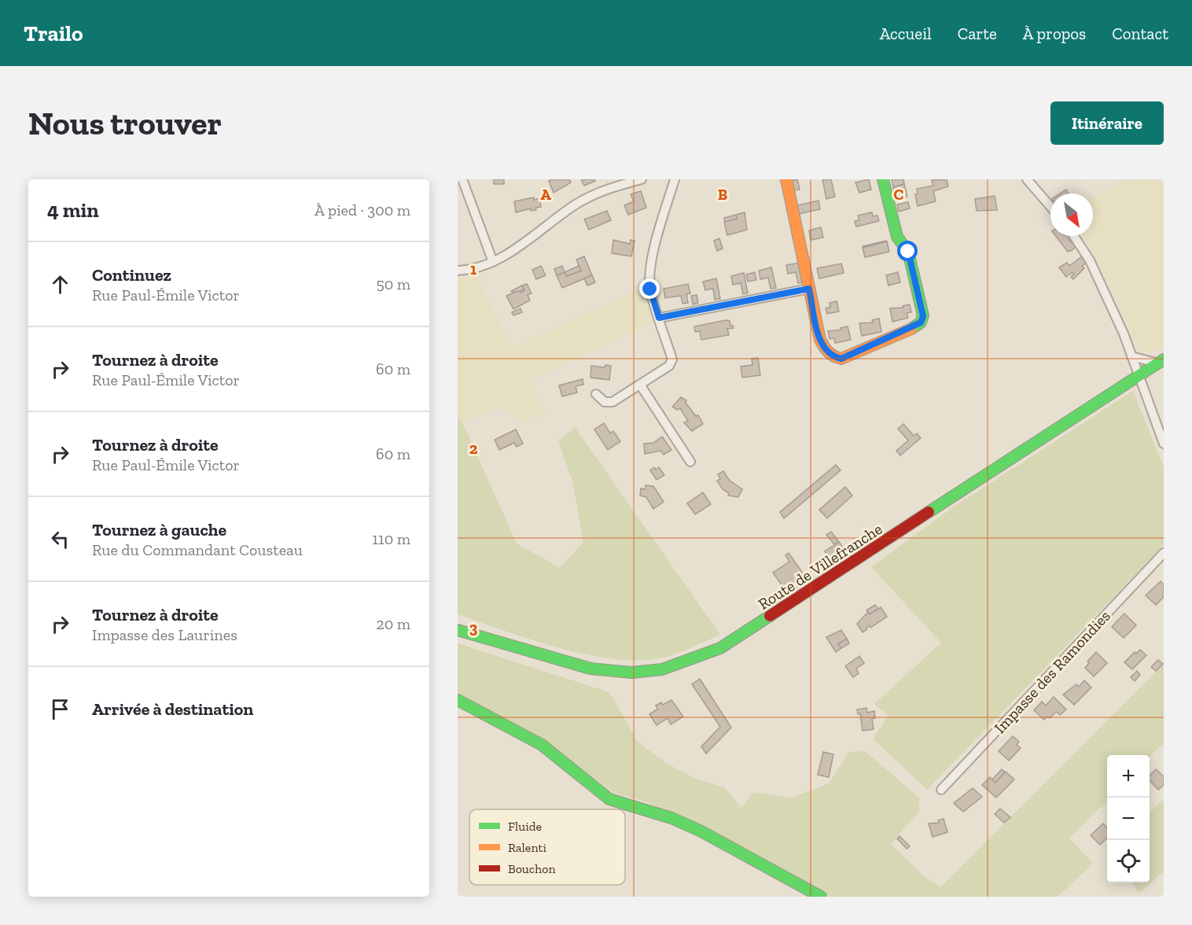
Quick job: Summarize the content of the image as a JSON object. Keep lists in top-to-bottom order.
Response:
{
  "streets": {
    "street": ["Route de Villefranche", "Impasse des Ramondies"]
  },
  "legend": ["Fluide", "Ralenti", "Bouchon"],
  "north": "bottom right",
  "page": {
    "header": "Trailo",
    "nav": [
      "Accueil",
      "Carte",
      "À propos",
      "Contact"
    ],
    "buttons": "Itinéraire",
    "title": "Nous trouver",
    "heading": ["4 min", "À pied · 300 m"],
    "list": [
      ["Continuez", "Rue Paul-Émile Victor", "50 m"],
      ["Tournez à droite", "Rue Paul-Émile Victor", "60 m"],
      ["Tournez à droite", "Rue Paul-Émile Victor", "60 m"],
      ["Tournez à gauche", "Rue du Commandant Cousteau", "110 m"],
      ["Tournez à droite", "Impasse des Laurines", "20 m"],
      "Arrivée à destination"
    ],
    "map_buttons": ["+", "−"]
  },
  "grid": {
    "columns": ["A", "B", "C"],
    "rows": ["1", "2", "3"]
  }
}
